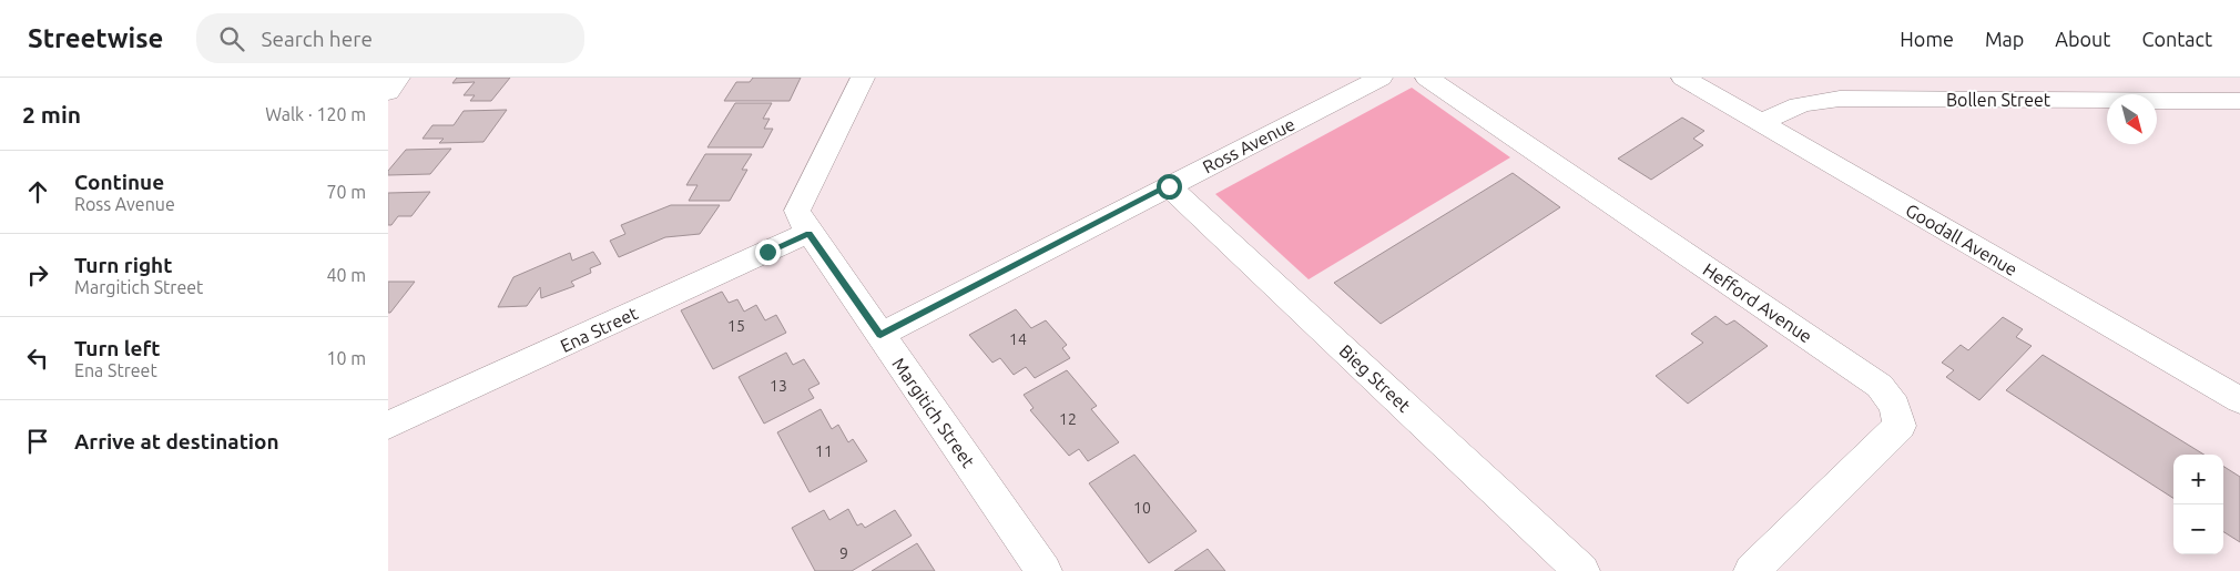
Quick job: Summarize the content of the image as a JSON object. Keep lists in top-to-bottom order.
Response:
{
  "streets": {
    "street": [
      "Bollen Street",
      "Ross Avenue",
      "Goodall Avenue",
      "Hefford Avenue",
      "Ena Street",
      "Bieg Street",
      "Margitich Street"
    ]
  },
  "crossings": [
    ["Bollen Street", "Goodall Avenue"],
    ["Ross Avenue", "Bieg Street"],
    ["Ross Avenue", "Margitich Street"],
    ["Ena Street", "Margitich Street"]
  ],
  "house_numbers": [
    "15",
    "14",
    "13",
    "12",
    "11",
    "10",
    "9"
  ],
  "north": "bottom right",
  "page": {
    "header": "Streetwise",
    "search": "Search here",
    "nav": [
      "Home",
      "Map",
      "About",
      "Contact"
    ],
    "heading": ["2 min", "Walk · 120 m"],
    "list": [
      ["Continue", "Ross Avenue", "70 m"],
      ["Turn right", "Margitich Street", "40 m"],
      ["Turn left", "Ena Street", "10 m"],
      "Arrive at destination"
    ],
    "map_buttons": ["+", "−"]
  }
}
